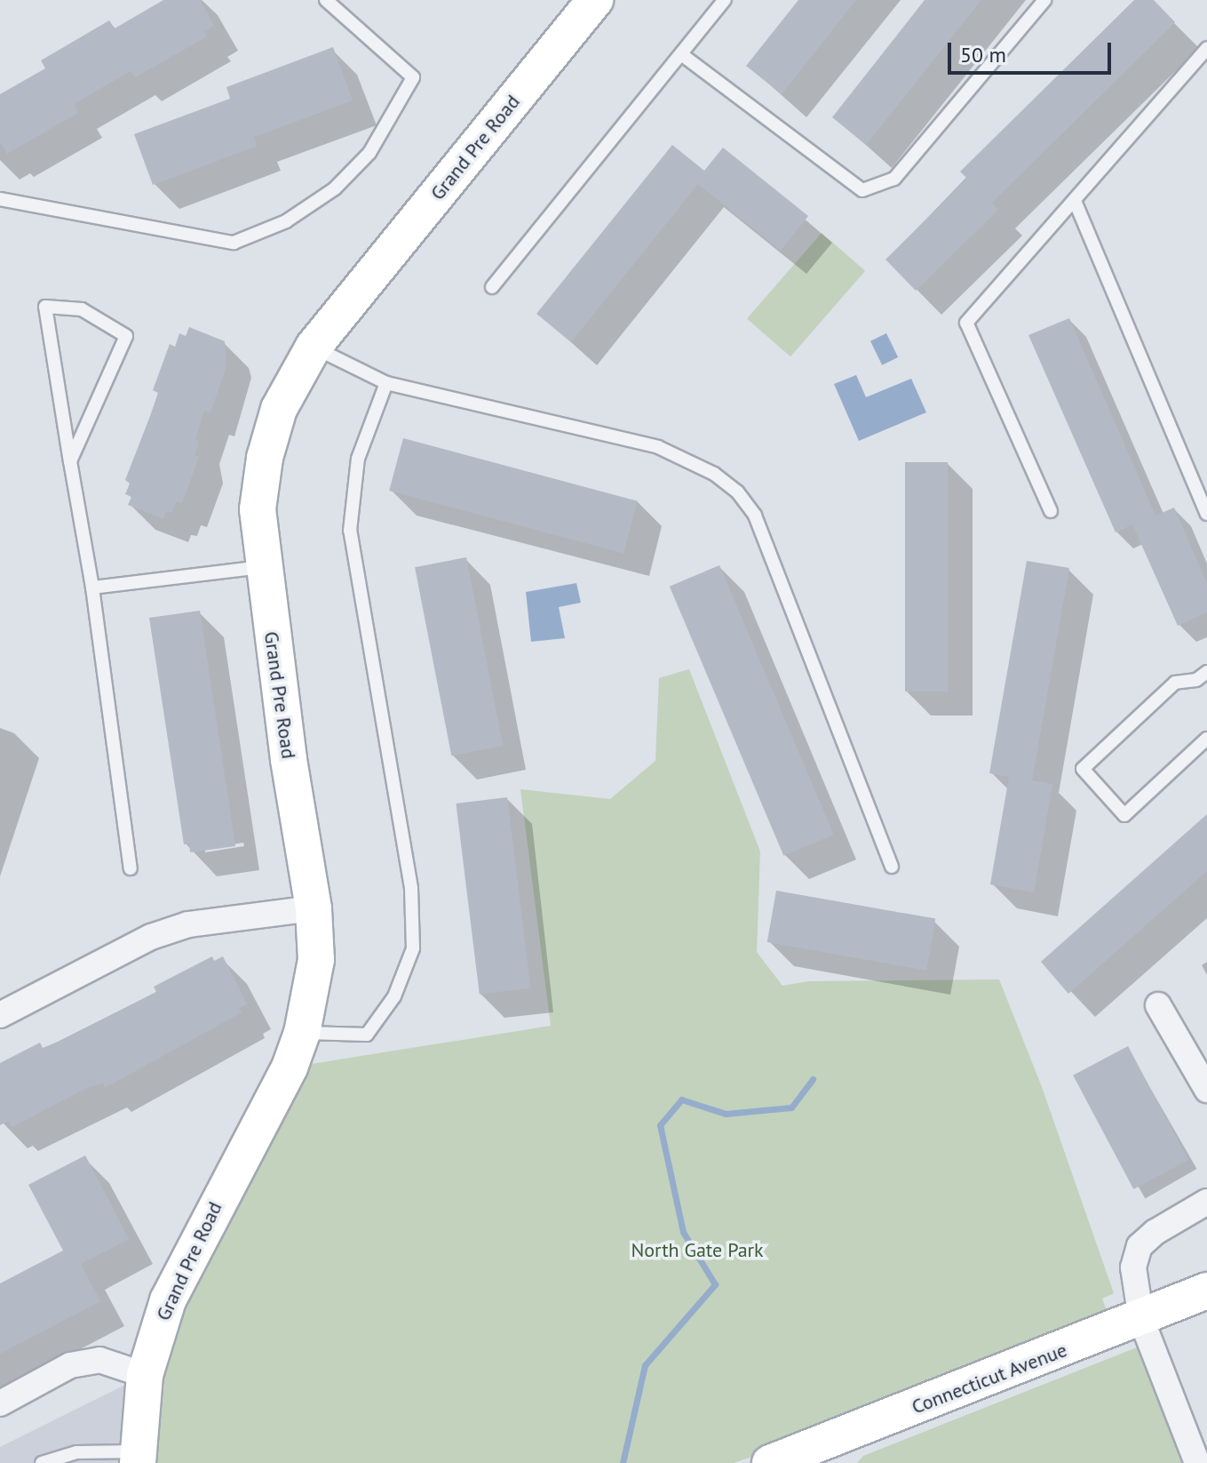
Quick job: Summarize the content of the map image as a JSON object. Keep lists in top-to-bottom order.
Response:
{
  "streets": {
    "street": ["Grand Pre Road", "Connecticut Avenue"]
  },
  "parks": ["North Gate Park"],
  "scale_bar": "50 m"
}
